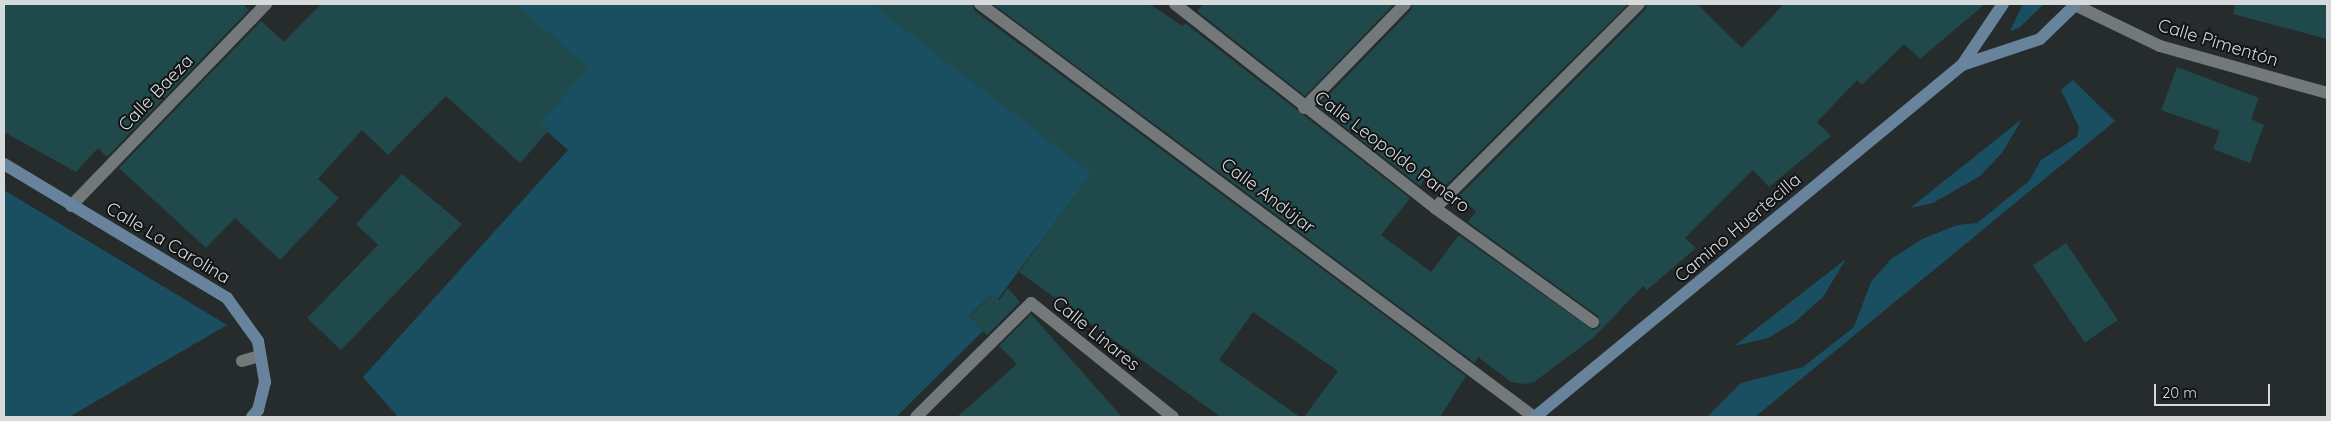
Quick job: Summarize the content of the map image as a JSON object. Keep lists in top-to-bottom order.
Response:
{
  "streets": {
    "street": [
      "Calle Pimentón",
      "Calle Baeza",
      "Calle Leopoldo Panero",
      "Calle Andújar",
      "Camino Huertecilla",
      "Calle La Carolina",
      "Calle Linares"
    ]
  },
  "crossings": [
    ["Calle Baeza", "Calle La Carolina"],
    ["Calle Andújar", "Camino Huertecilla"]
  ],
  "scale_bar": "20 m"
}
